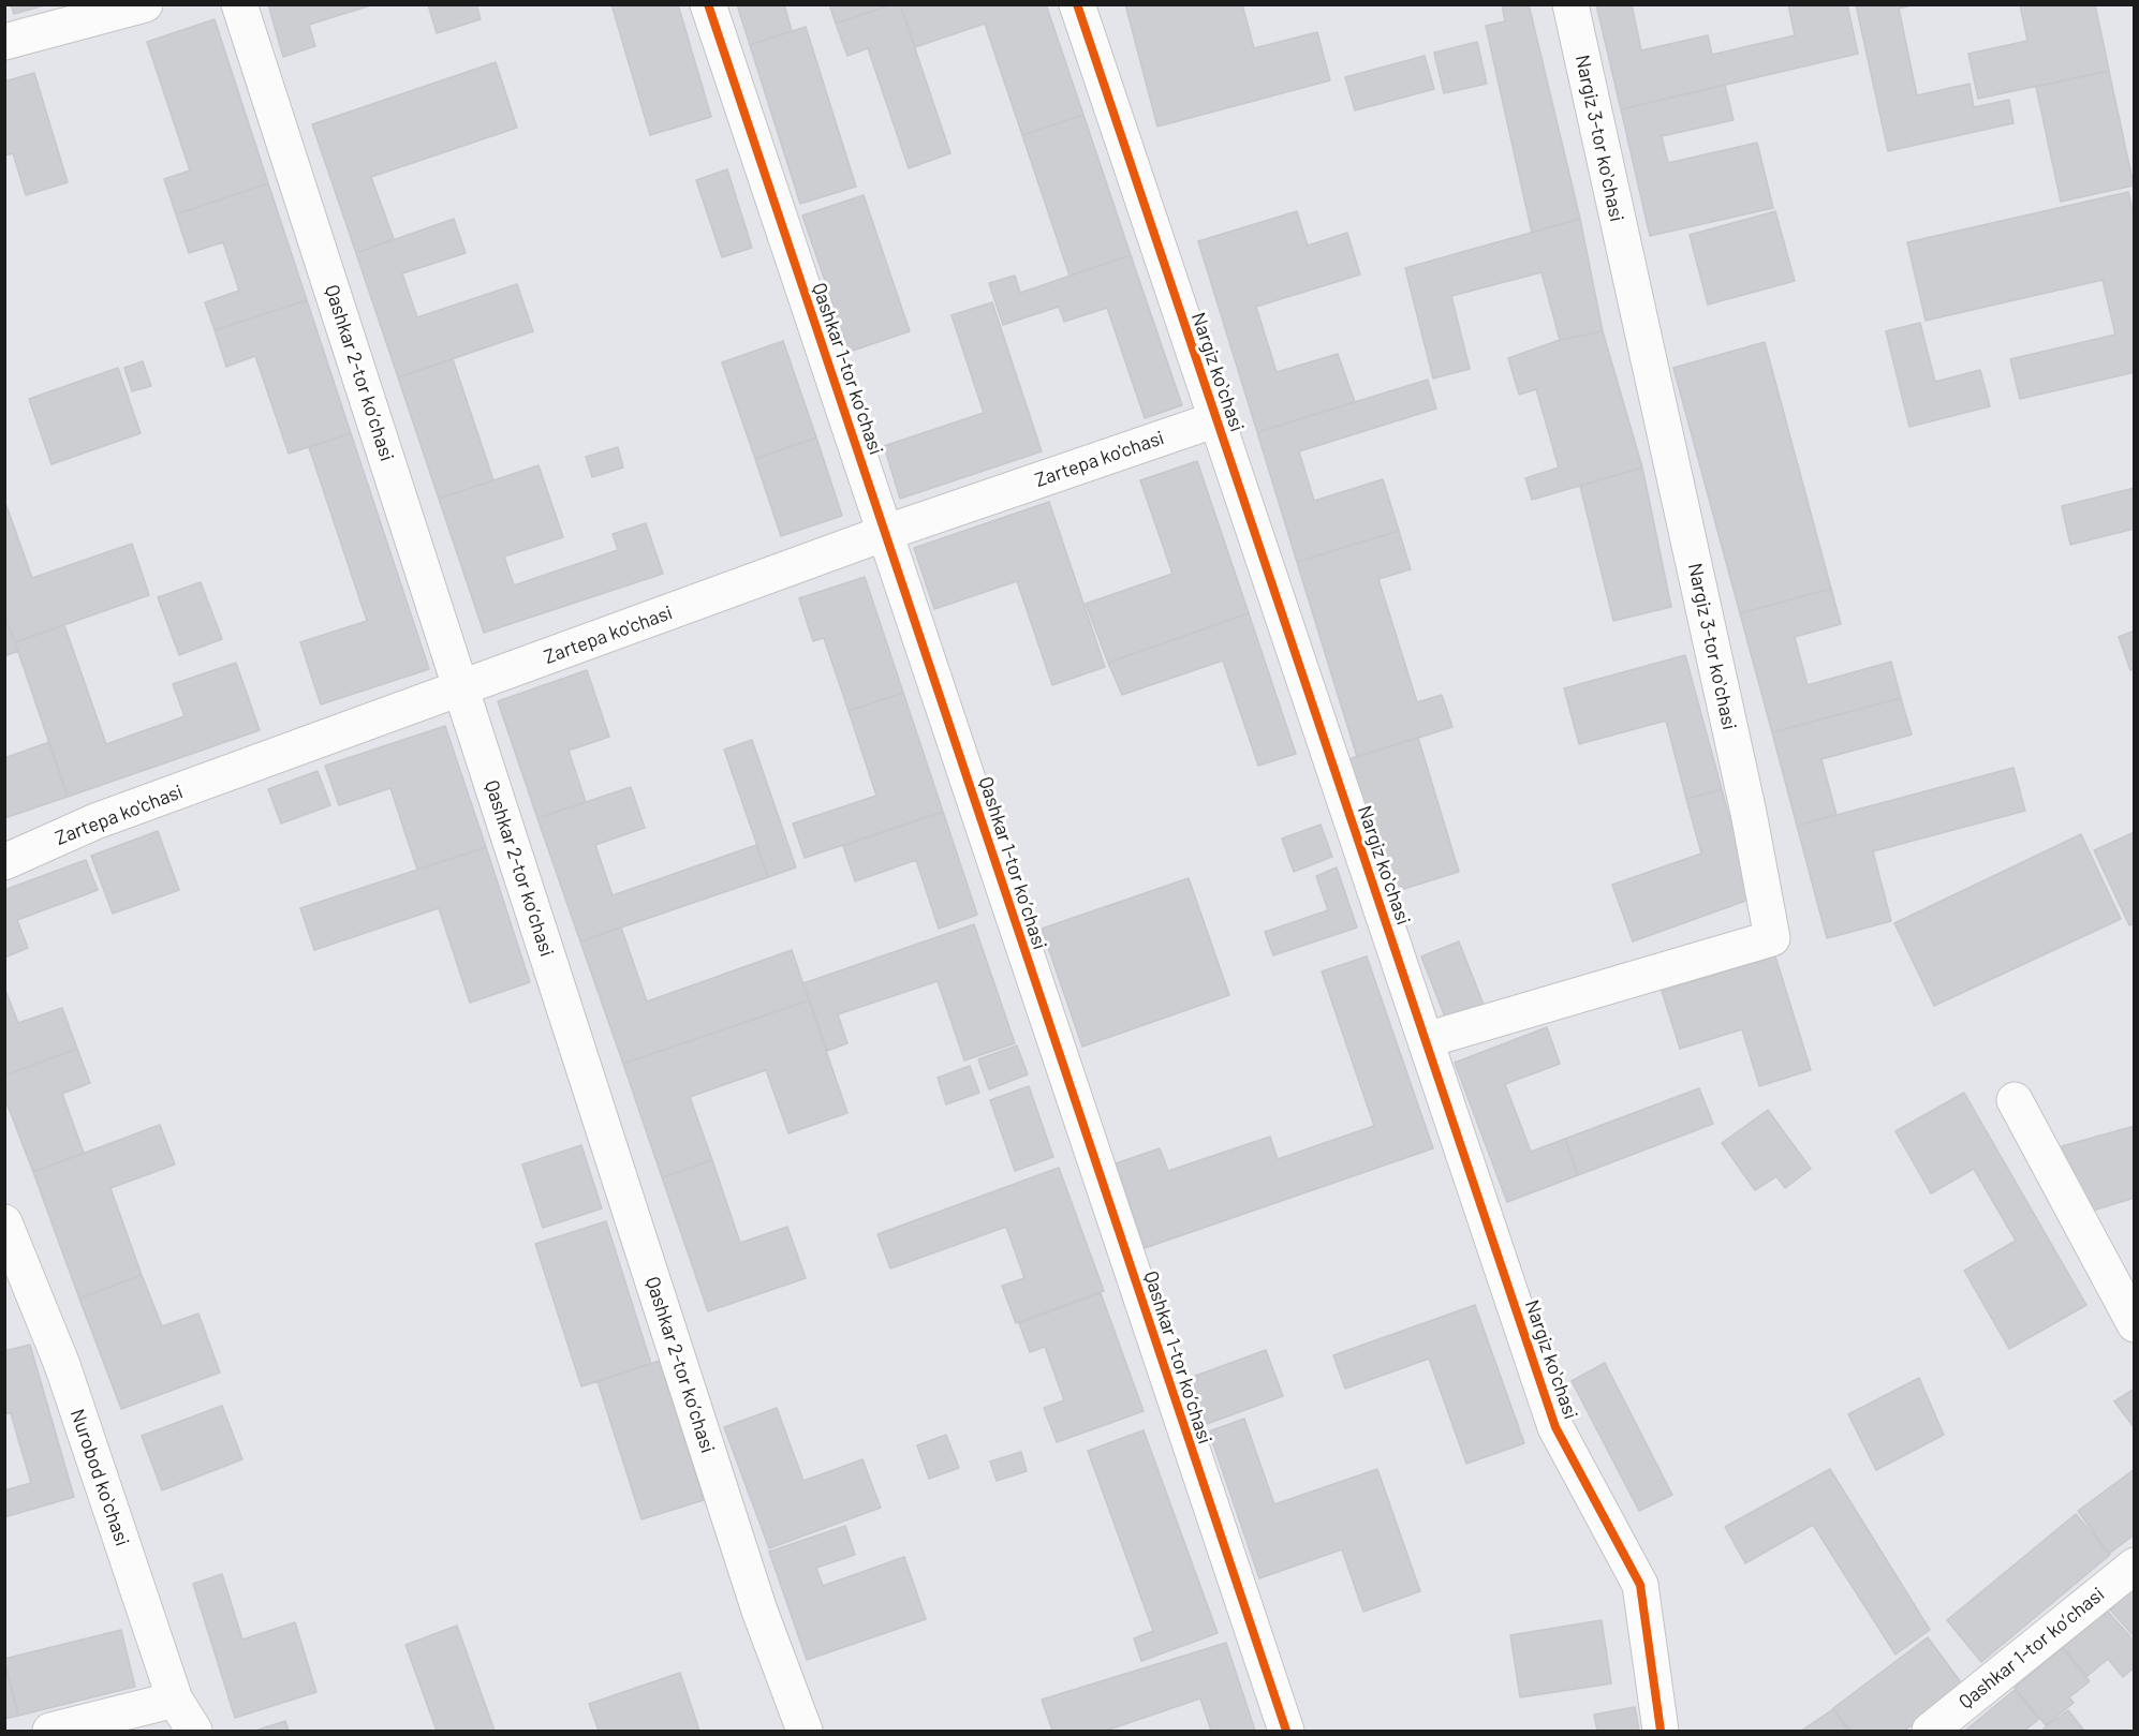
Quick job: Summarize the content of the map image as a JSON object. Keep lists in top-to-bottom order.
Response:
{
  "streets": {
    "street": [
      "Nargiz 3-tor koʻchasi",
      "Qashkar 1-tor koʼchasi",
      "Nargiz koʻchasi",
      "Qashkar 2-tor koʼchasi",
      "Zartepa ko'chasi",
      "Nurobod koʻchasi"
    ]
  },
  "crossings": [
    ["Nargiz 3-tor koʻchasi", "Nargiz koʻchasi"],
    ["Qashkar 1-tor koʼchasi", "Zartepa ko'chasi"],
    ["Nargiz koʻchasi", "Zartepa ko'chasi"],
    ["Qashkar 2-tor koʼchasi", "Zartepa ko'chasi"]
  ]
}
